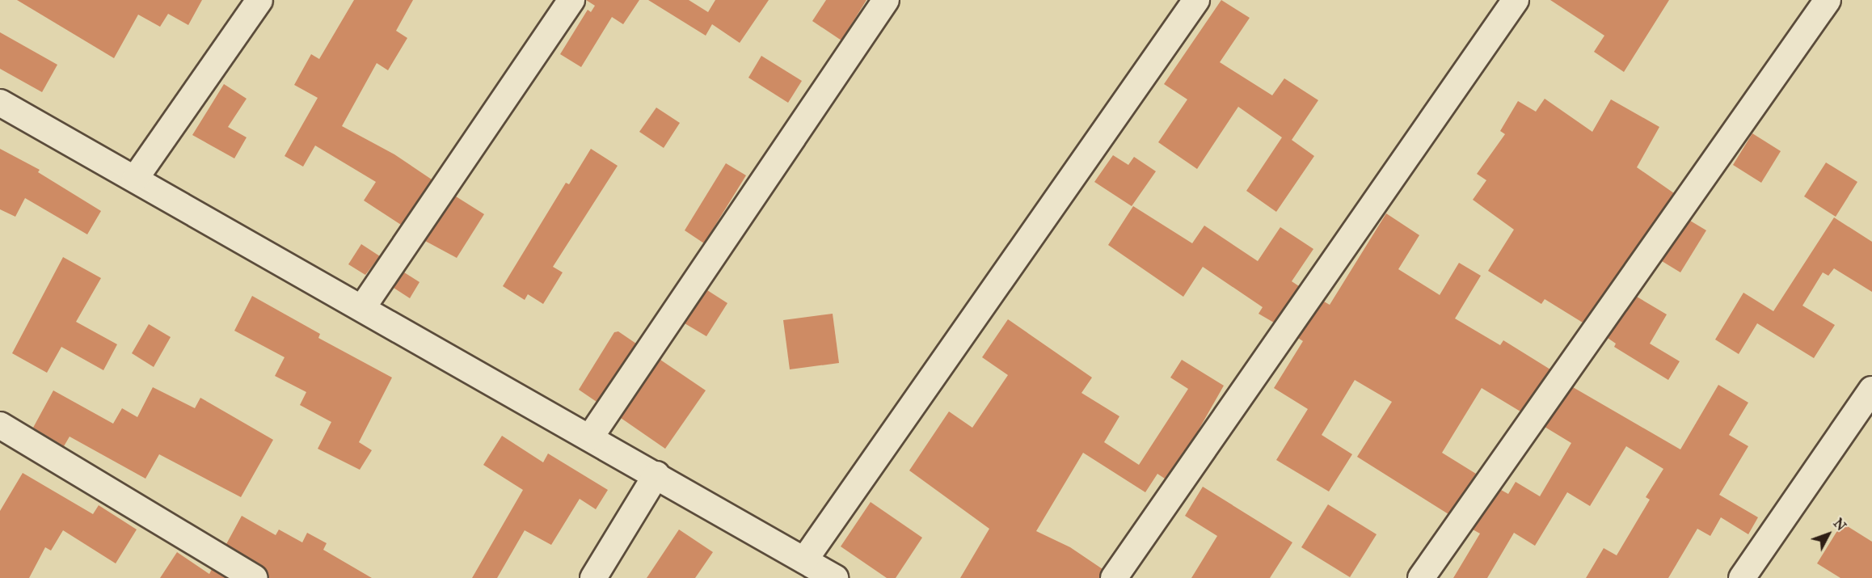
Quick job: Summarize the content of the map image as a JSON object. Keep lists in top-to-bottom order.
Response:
{
  "north": "top right"
}
